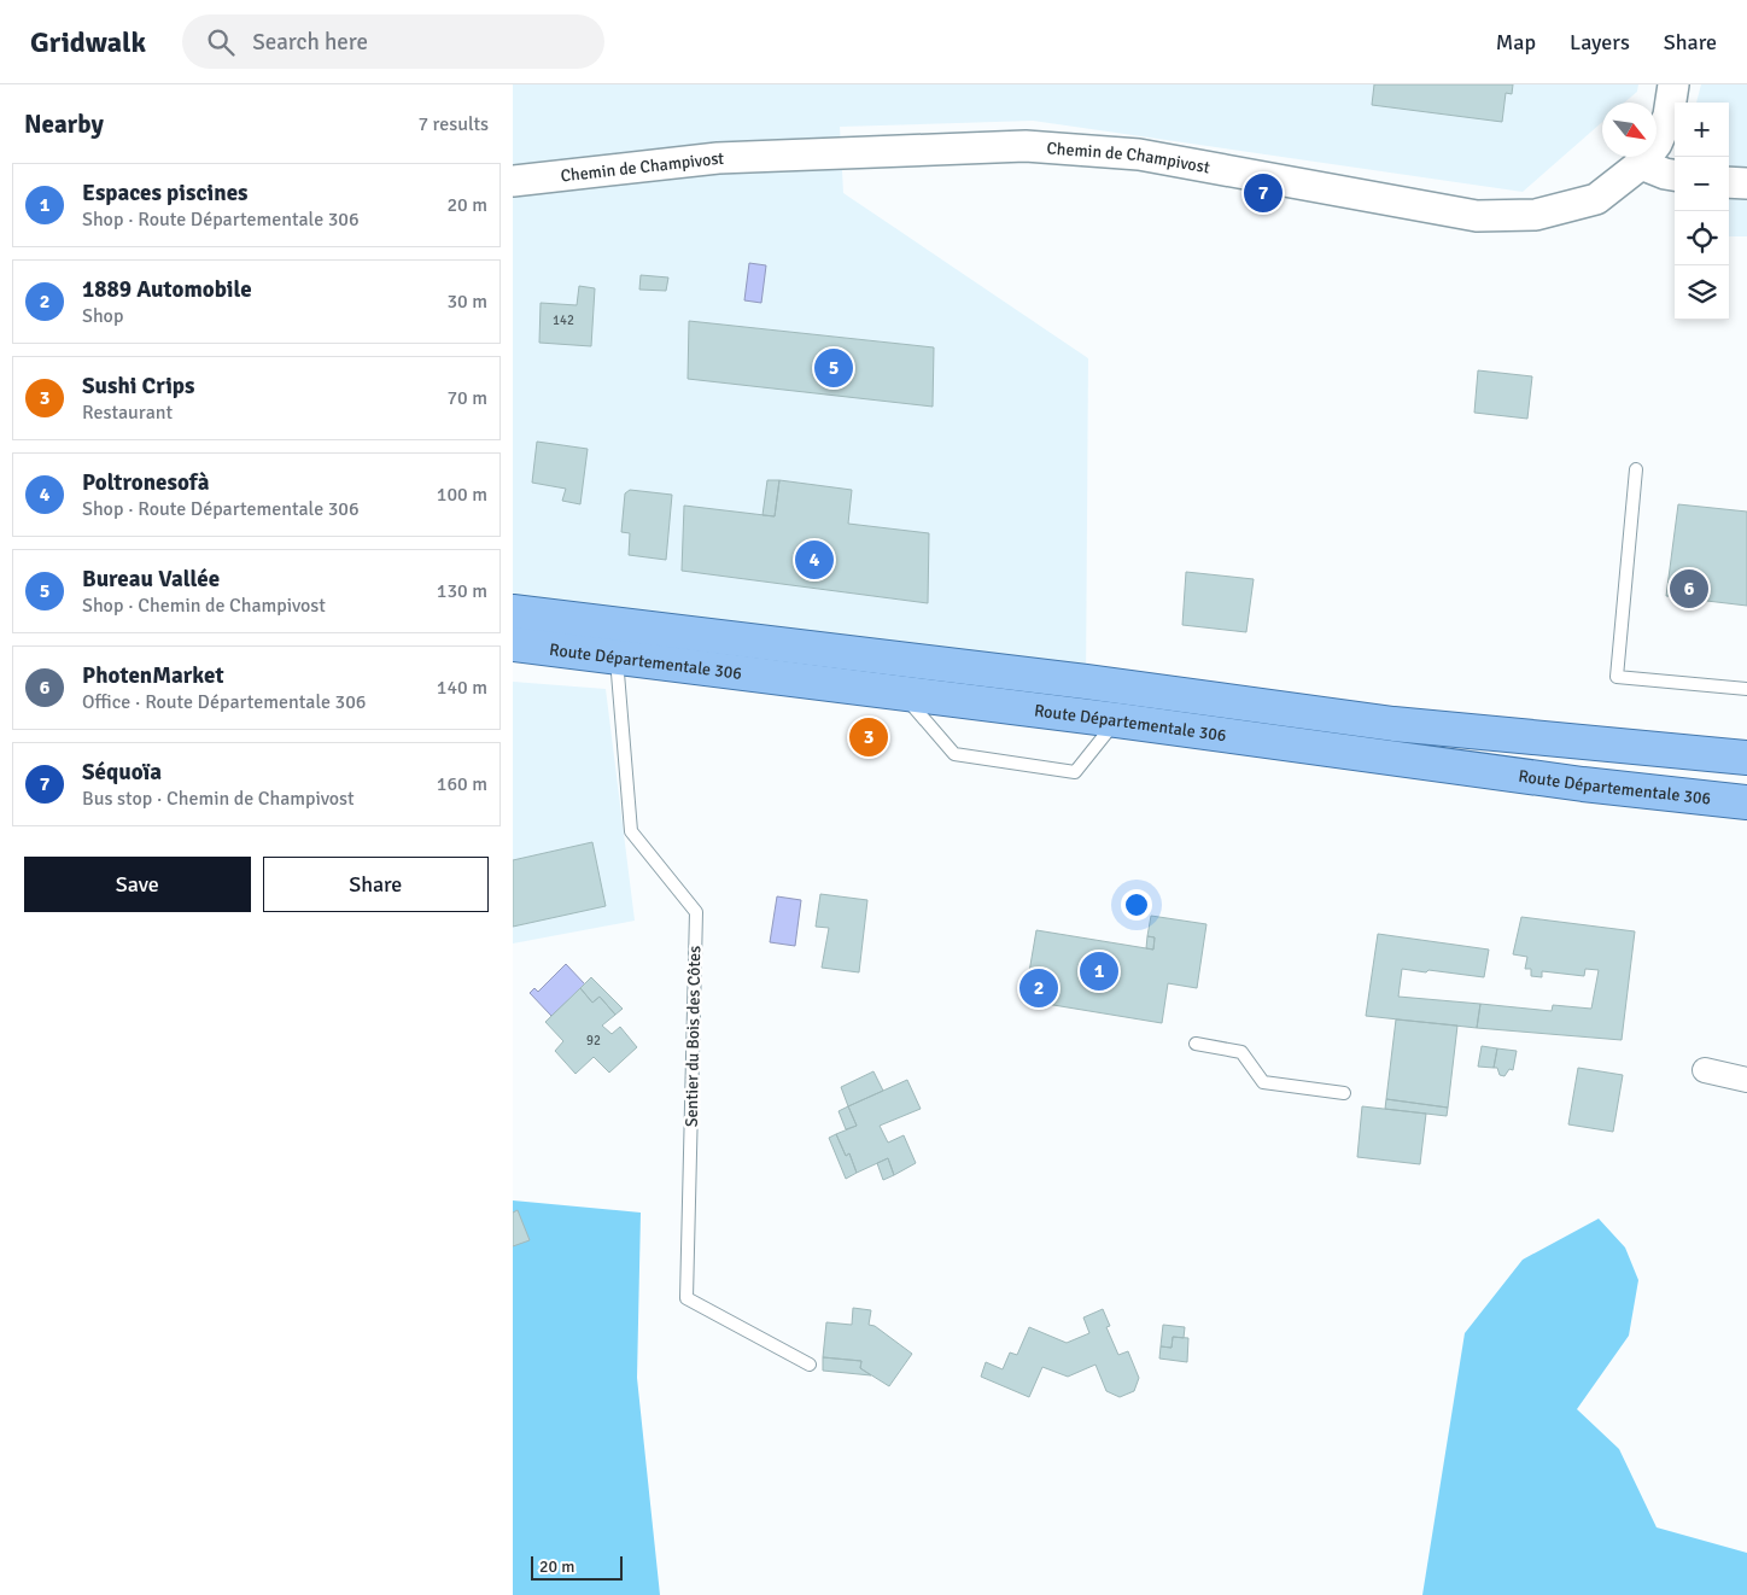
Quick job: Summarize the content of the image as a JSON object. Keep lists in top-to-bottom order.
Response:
{
  "streets": {
    "main road": ["Route Départementale 306"],
    "street": ["Chemin de Champivost"],
    "lane": ["Sentier du Bois des Côtes"]
  },
  "crossings": [
    ["Route Départementale 306", "Sentier du Bois des Côtes"]
  ],
  "house_numbers": ["142", "92"],
  "scale_bar": "20 m",
  "north": "bottom right",
  "page": {
    "header": "Gridwalk",
    "search": "Search here",
    "nav": ["Map", "Layers", "Share"],
    "heading": ["Nearby", "7 results"],
    "map_buttons": ["+", "−"],
    "list": [
      {
        "mark": "1",
        "name": "Espaces piscines",
        "note": "Shop · Route Départementale 306",
        "value": "20 m"
      },
      {
        "mark": "2",
        "name": "1889 Automobile",
        "note": "Shop",
        "value": "30 m"
      },
      {
        "mark": "3",
        "name": "Sushi Crips",
        "note": "Restaurant",
        "value": "70 m"
      },
      {
        "mark": "4",
        "name": "Poltronesofà",
        "note": "Shop · Route Départementale 306",
        "value": "100 m"
      },
      {
        "mark": "5",
        "name": "Bureau Vallée",
        "note": "Shop · Chemin de Champivost",
        "value": "130 m"
      },
      {
        "mark": "6",
        "name": "PhotenMarket",
        "note": "Office · Route Départementale 306",
        "value": "140 m"
      },
      {
        "mark": "7",
        "name": "Séquoïa",
        "note": "Bus stop · Chemin de Champivost",
        "value": "160 m"
      }
    ],
    "pins": [
      "7",
      "5",
      "4",
      "6",
      "3",
      "1",
      "2"
    ],
    "buttons": ["Save", "Share"],
    "scale": "20 m"
  }
}
